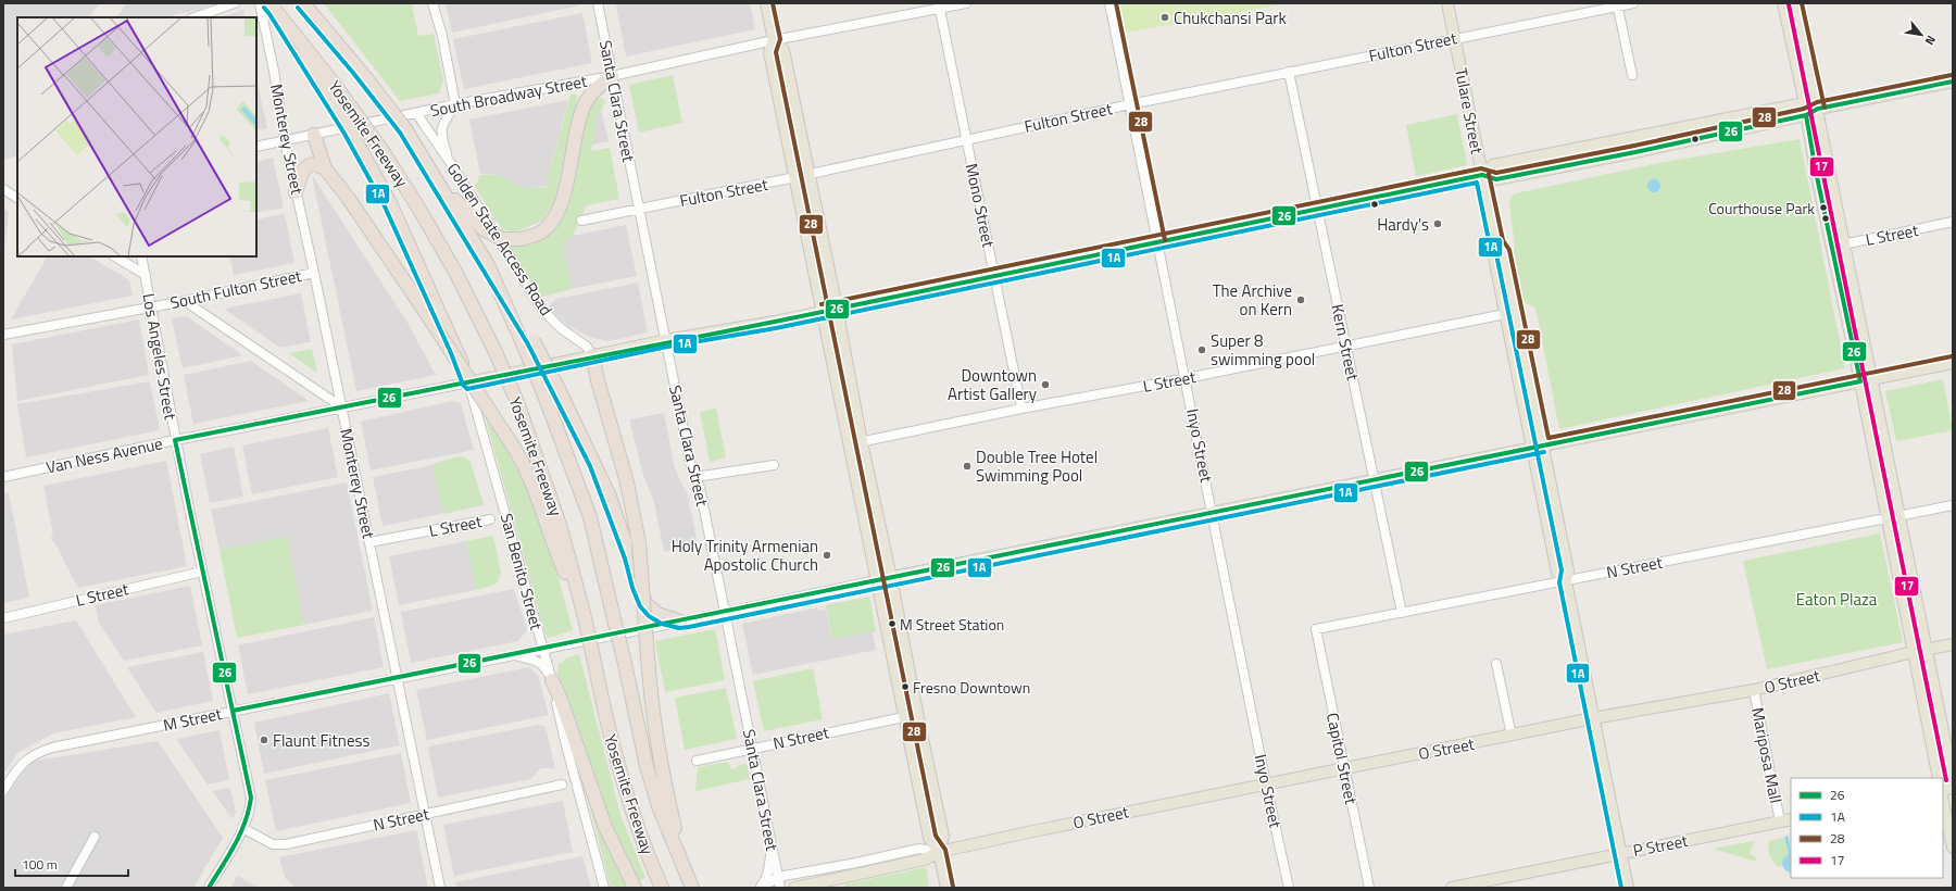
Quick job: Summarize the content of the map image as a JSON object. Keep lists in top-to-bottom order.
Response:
{
  "streets": {
    "highway": ["Yosemite Freeway"],
    "main road": [
      "Tulare Street",
      "Van Ness Avenue",
      "O Street",
      "M Street",
      "P Street"
    ],
    "street": [
      "Fulton Street",
      "South Broadway Street",
      "Santa Clara Street",
      "Monterey Street",
      "Mono Street",
      "L Street",
      "Golden State Access Road",
      "South Fulton Street",
      "Kern Street",
      "Los Angeles Street",
      "Inyo Street",
      "N Street",
      "San Benito Street",
      "Mariposa Mall",
      "Capitol Street"
    ]
  },
  "crossings": [
    ["Fulton Street", "Santa Clara Street"],
    ["Fulton Street", "Tulare Street"],
    ["Fulton Street", "Mono Street"],
    ["Fulton Street", "Kern Street"],
    ["Fulton Street", "Inyo Street"],
    ["South Broadway Street", "Santa Clara Street"],
    ["South Broadway Street", "Monterey Street"],
    ["South Broadway Street", "Mono Street"],
    ["South Broadway Street", "Golden State Access Road"],
    ["Santa Clara Street", "Van Ness Avenue"],
    ["Santa Clara Street", "N Street"],
    ["Santa Clara Street", "O Street"],
    ["Santa Clara Street", "M Street"],
    ["Tulare Street", "L Street"],
    ["Tulare Street", "Van Ness Avenue"],
    ["Tulare Street", "N Street"],
    ["Tulare Street", "O Street"],
    ["Tulare Street", "M Street"],
    ["Tulare Street", "P Street"],
    ["Monterey Street", "L Street"],
    ["Monterey Street", "South Fulton Street"],
    ["Monterey Street", "Van Ness Avenue"],
    ["Monterey Street", "N Street"],
    ["Monterey Street", "M Street"],
    ["Mono Street", "L Street"],
    ["Mono Street", "Van Ness Avenue"],
    ["L Street", "Kern Street"],
    ["L Street", "Los Angeles Street"],
    ["L Street", "Inyo Street"],
    ["Golden State Access Road", "Van Ness Avenue"],
    ["South Fulton Street", "Los Angeles Street"],
    ["Kern Street", "Van Ness Avenue"],
    ["Kern Street", "N Street"],
    ["Kern Street", "M Street"],
    ["Los Angeles Street", "Van Ness Avenue"],
    ["Los Angeles Street", "N Street"],
    ["Los Angeles Street", "M Street"],
    ["Inyo Street", "Van Ness Avenue"],
    ["Inyo Street", "O Street"],
    ["Inyo Street", "M Street"],
    ["Van Ness Avenue", "San Benito Street"],
    ["N Street", "Capitol Street"],
    ["San Benito Street", "M Street"],
    ["O Street", "Mariposa Mall"],
    ["O Street", "Capitol Street"],
    ["Mariposa Mall", "P Street"]
  ],
  "parks": ["Eaton Plaza"],
  "places": [
    "Chukchansi Park",
    "Courthouse Park",
    "Hardy's",
    "The Archive on Kern",
    "Super 8 swimming pool",
    "Downtown Artist Gallery",
    "Double Tree Hotel Swimming Pool",
    "Holy Trinity Armenian Apostolic Church",
    "M Street Station",
    "Fresno Downtown",
    "Flaunt Fitness"
  ],
  "lines": [
    "transit line 28",
    "transit line 17",
    "transit line 1A",
    "transit line 26"
  ],
  "legend": [
    "26",
    "1A",
    "28",
    "17"
  ],
  "scale_bar": "100 m",
  "north": "bottom right"
}
